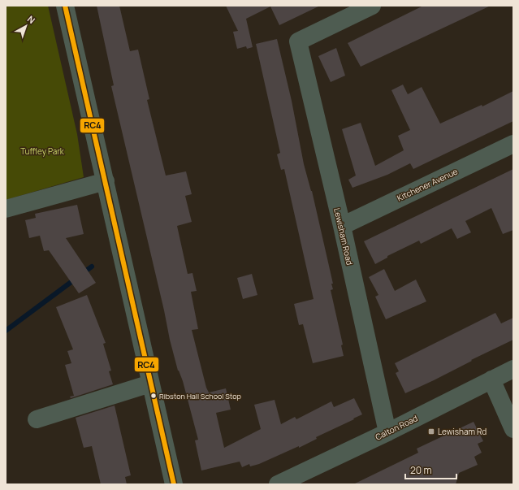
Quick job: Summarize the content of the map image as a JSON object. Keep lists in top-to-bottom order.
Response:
{
  "streets": {
    "street": ["Kitchener Avenue", "Lewisham Road", "Calton Road"]
  },
  "crossings": [
    ["Kitchener Avenue", "Lewisham Road"],
    ["Lewisham Road", "Calton Road"]
  ],
  "parks": ["Tuffley Park"],
  "places": {
    "other": ["Ribston Hall School Stop"],
    "transit": ["Lewisham Rd"]
  },
  "lines": ["transit line RC4"],
  "scale_bar": "20 m",
  "north": "top right"
}
